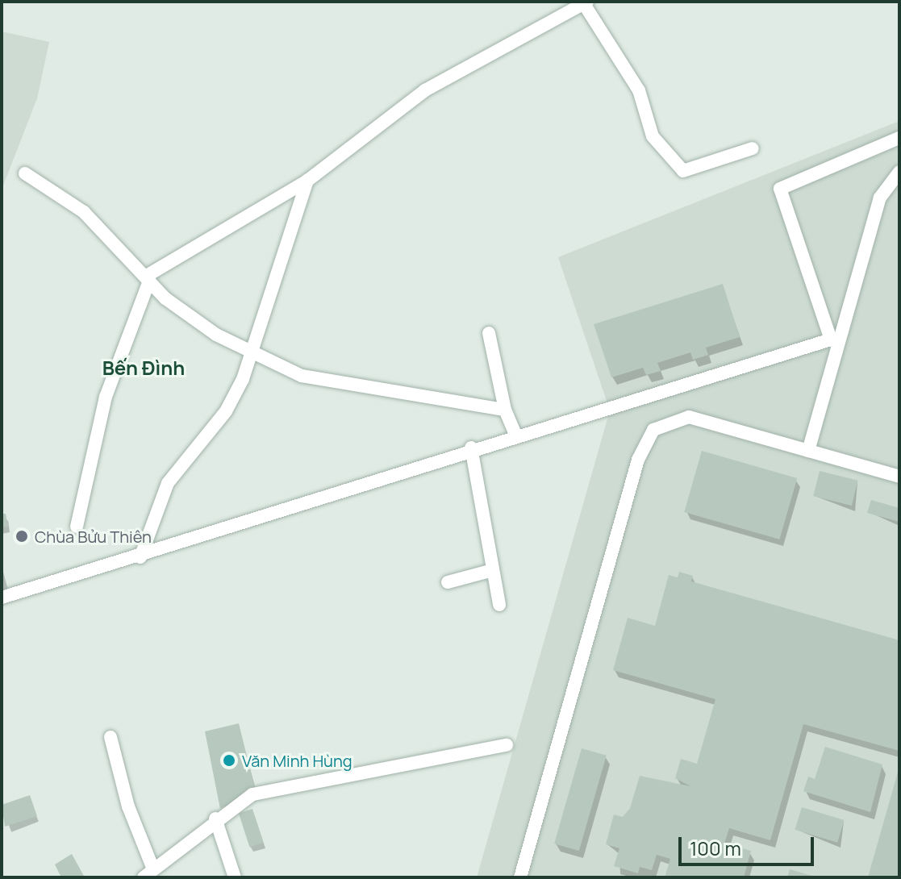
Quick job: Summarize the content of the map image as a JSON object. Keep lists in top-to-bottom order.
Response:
{
  "districts": ["Bến Đình"],
  "places": ["Chùa Bửu Thiên", "Văn Minh Hùng"],
  "scale_bar": "100 m"
}
